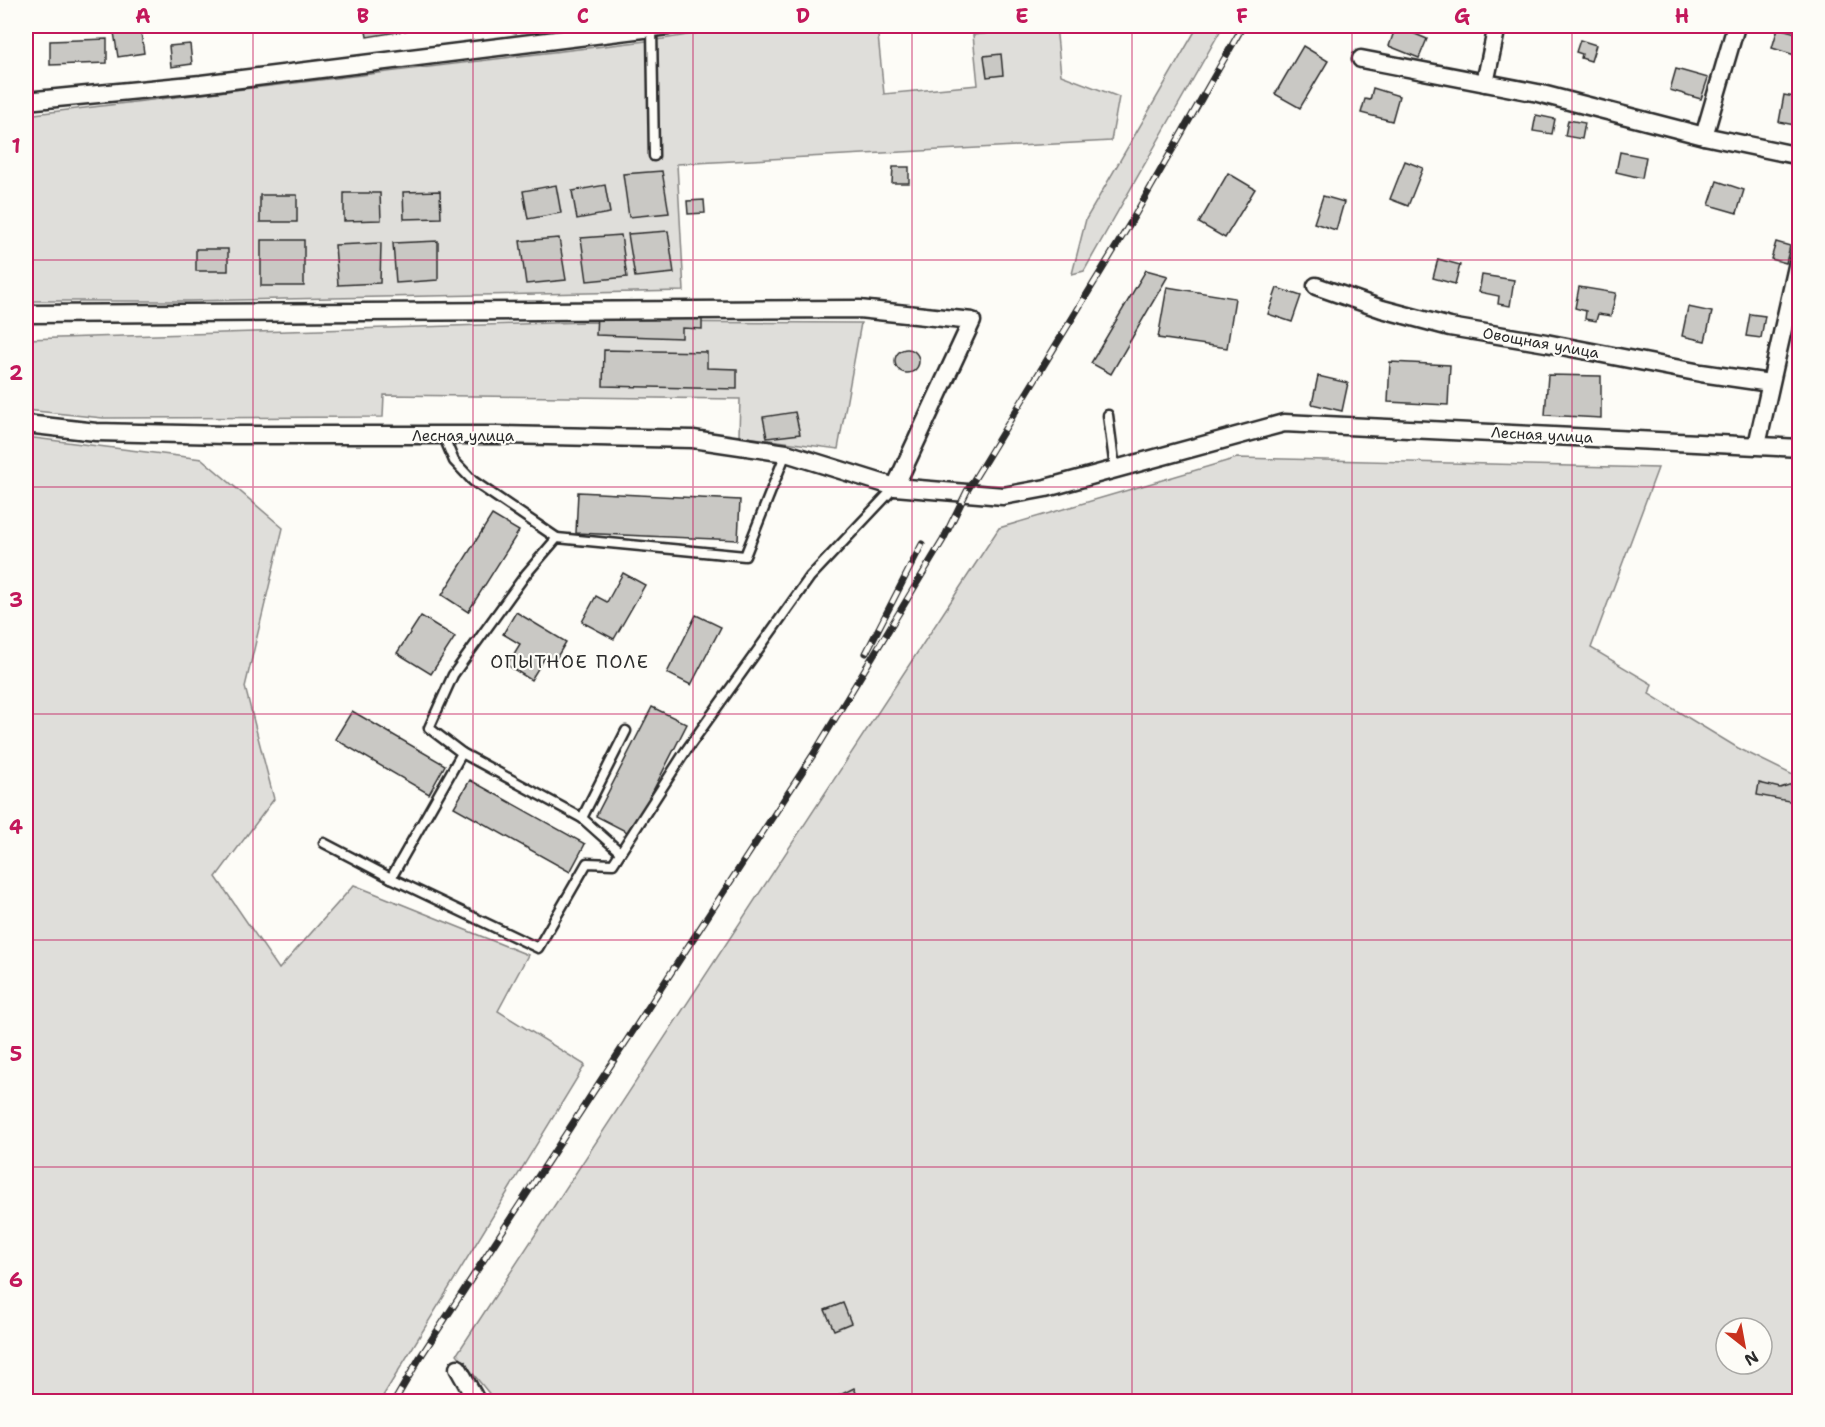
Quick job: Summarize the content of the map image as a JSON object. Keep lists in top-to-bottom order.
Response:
{
  "streets": {
    "street": ["Овощная улица", "Лесная улица"]
  },
  "districts": ["ОПЫТНОЕ ПОЛЕ"],
  "north": "bottom right",
  "grid": {
    "columns": [
      "A",
      "B",
      "C",
      "D",
      "E",
      "F",
      "G",
      "H"
    ],
    "rows": [
      "1",
      "2",
      "3",
      "4",
      "5",
      "6"
    ]
  }
}
